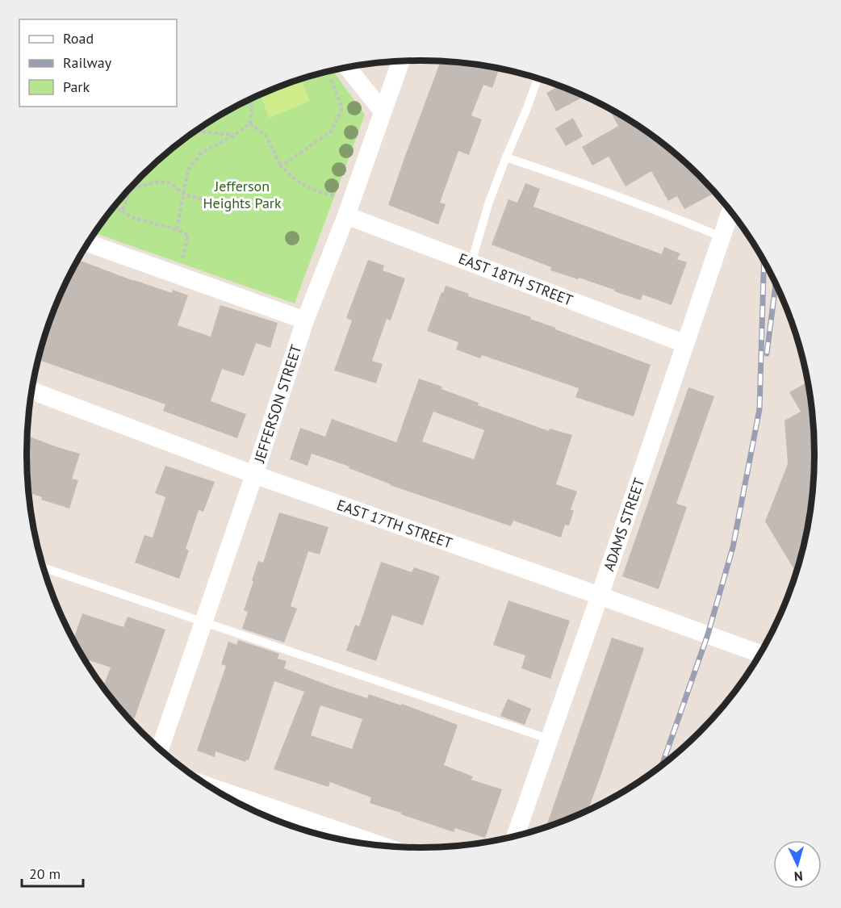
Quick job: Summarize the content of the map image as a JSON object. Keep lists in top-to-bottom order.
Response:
{
  "streets": {
    "street": [
      "EAST 18TH STREET",
      "JEFFERSON STREET",
      "EAST 17TH STREET",
      "ADAMS STREET"
    ]
  },
  "crossings": [
    ["EAST 18TH STREET", "JEFFERSON STREET"],
    ["EAST 18TH STREET", "ADAMS STREET"],
    ["JEFFERSON STREET", "EAST 17TH STREET"],
    ["EAST 17TH STREET", "ADAMS STREET"]
  ],
  "parks": ["Jefferson Heights Park"],
  "legend": ["Road", "Railway", "Park"],
  "scale_bar": "20 m",
  "north": "bottom"
}
